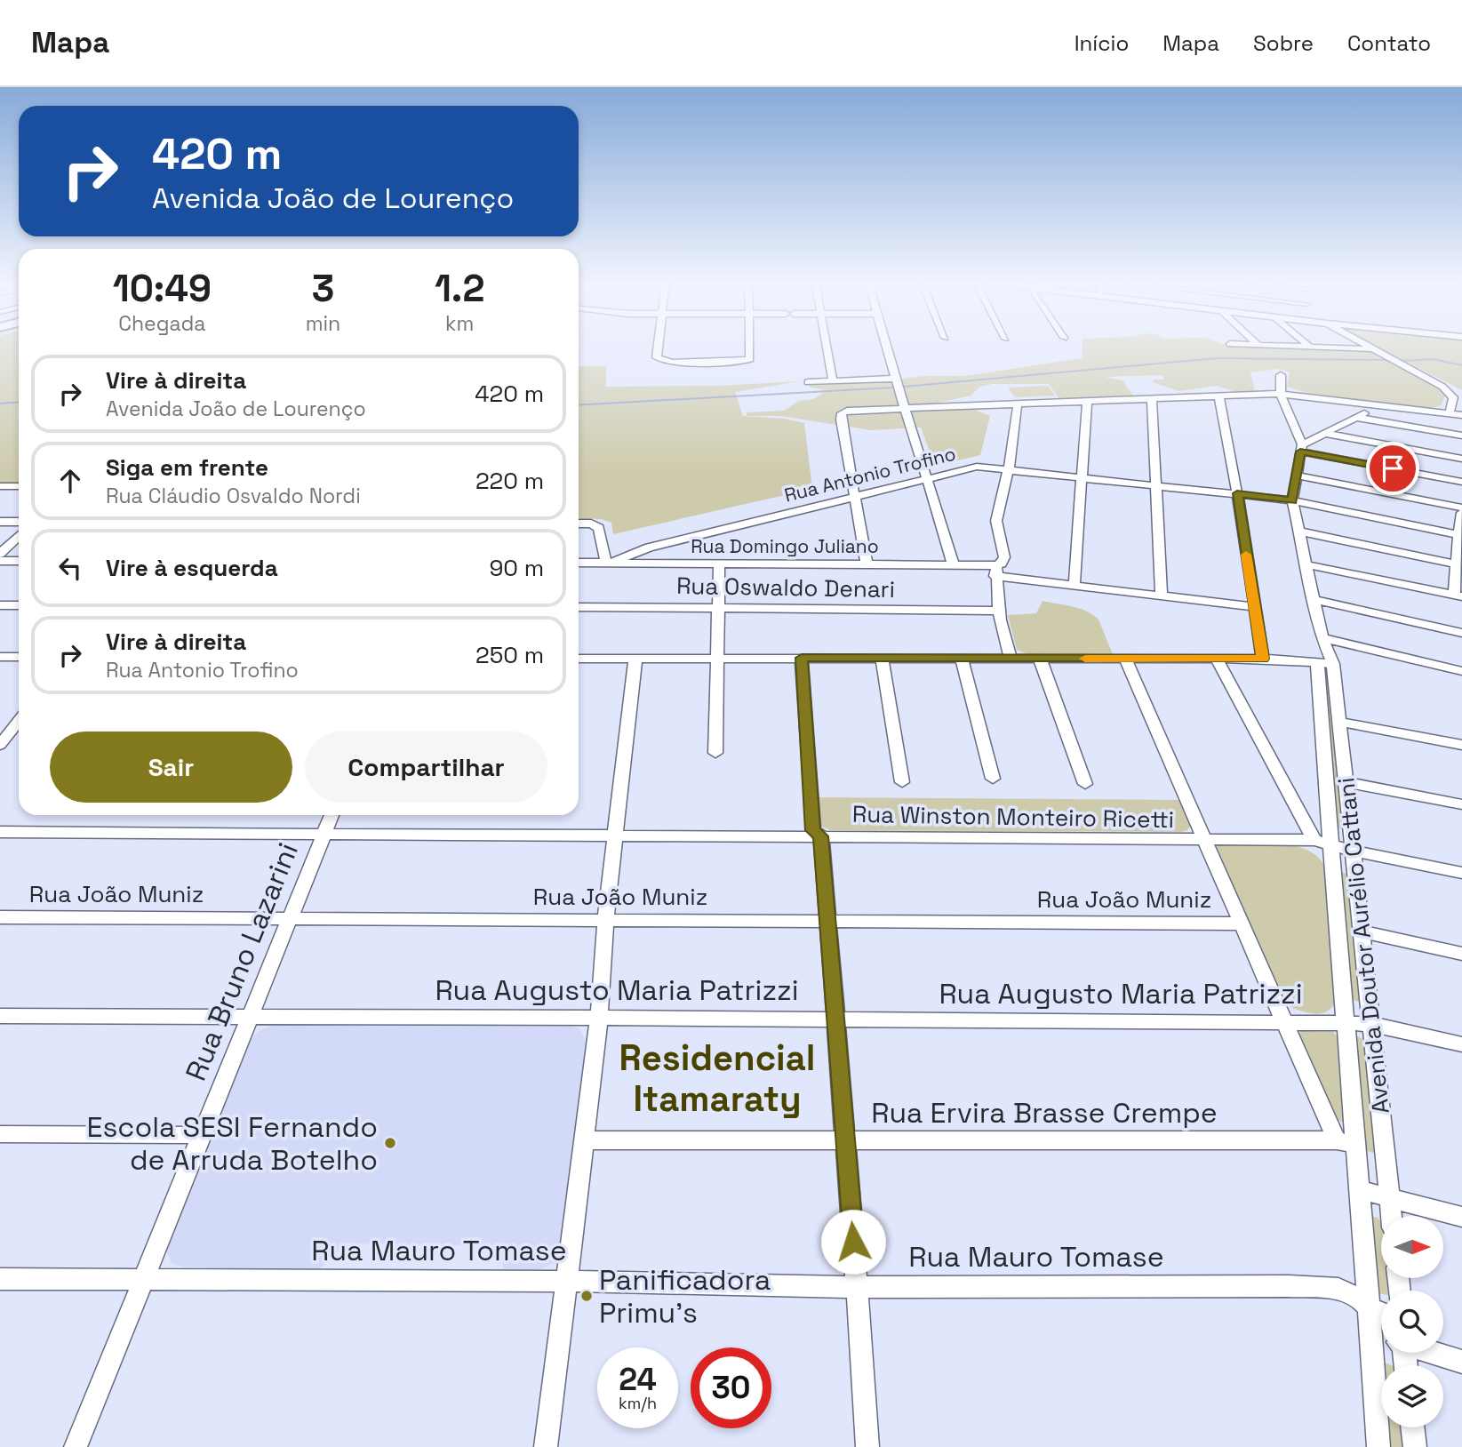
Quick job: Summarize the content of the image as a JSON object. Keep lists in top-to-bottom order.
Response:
{
  "streets": {
    "street": [
      "Rua Antonio Trofino",
      "Rua Domingo Juliano",
      "Rua Oswaldo Denari",
      "Rua Winston Monteiro Ricetti",
      "Rua João Muniz",
      "Avenida Doutor Aurélio Cattani",
      "Rua Bruno Lazarini",
      "Rua Augusto Maria Patrizzi",
      "Rua Ervira Brasse Crempe",
      "Rua Mauro Tomase"
    ]
  },
  "crossings": [
    ["Rua Antonio Trofino", "Rua Domingo Juliano"],
    ["Rua Antonio Trofino", "Avenida Doutor Aurélio Cattani"],
    ["Rua Winston Monteiro Ricetti", "Avenida Doutor Aurélio Cattani"],
    ["Rua Winston Monteiro Ricetti", "Rua Bruno Lazarini"],
    ["Rua João Muniz", "Rua Bruno Lazarini"],
    ["Avenida Doutor Aurélio Cattani", "Rua Augusto Maria Patrizzi"],
    ["Avenida Doutor Aurélio Cattani", "Rua Ervira Brasse Crempe"],
    ["Avenida Doutor Aurélio Cattani", "Rua Mauro Tomase"],
    ["Rua Bruno Lazarini", "Rua Augusto Maria Patrizzi"],
    ["Rua Bruno Lazarini", "Rua Mauro Tomase"]
  ],
  "districts": ["Residencial Itamaraty"],
  "places": ["Escola SESI Fernando de Arruda Botelho", "Panificadora Primu's"],
  "north": "right",
  "page": {
    "header": "Mapa",
    "nav": [
      "Início",
      "Mapa",
      "Sobre",
      "Contato"
    ],
    "turn": ["420 m", "Avenida João de Lourenço"],
    "eta": [
      "10:49",
      "Chegada",
      "3",
      "min",
      "1.2",
      "km"
    ],
    "list": [
      {
        "name": "Vire à direita",
        "note": "Avenida João de Lourenço",
        "value": "420 m"
      },
      {
        "name": "Siga em frente",
        "note": "Rua Cláudio Osvaldo Nordi",
        "value": "220 m"
      },
      {
        "name": "Vire à esquerda",
        "value": "90 m"
      },
      {
        "name": "Vire à direita",
        "note": "Rua Antonio Trofino",
        "value": "250 m"
      }
    ],
    "buttons": ["Sair", "Compartilhar"],
    "speed": "24 km/h",
    "limit": "30"
  }
}
